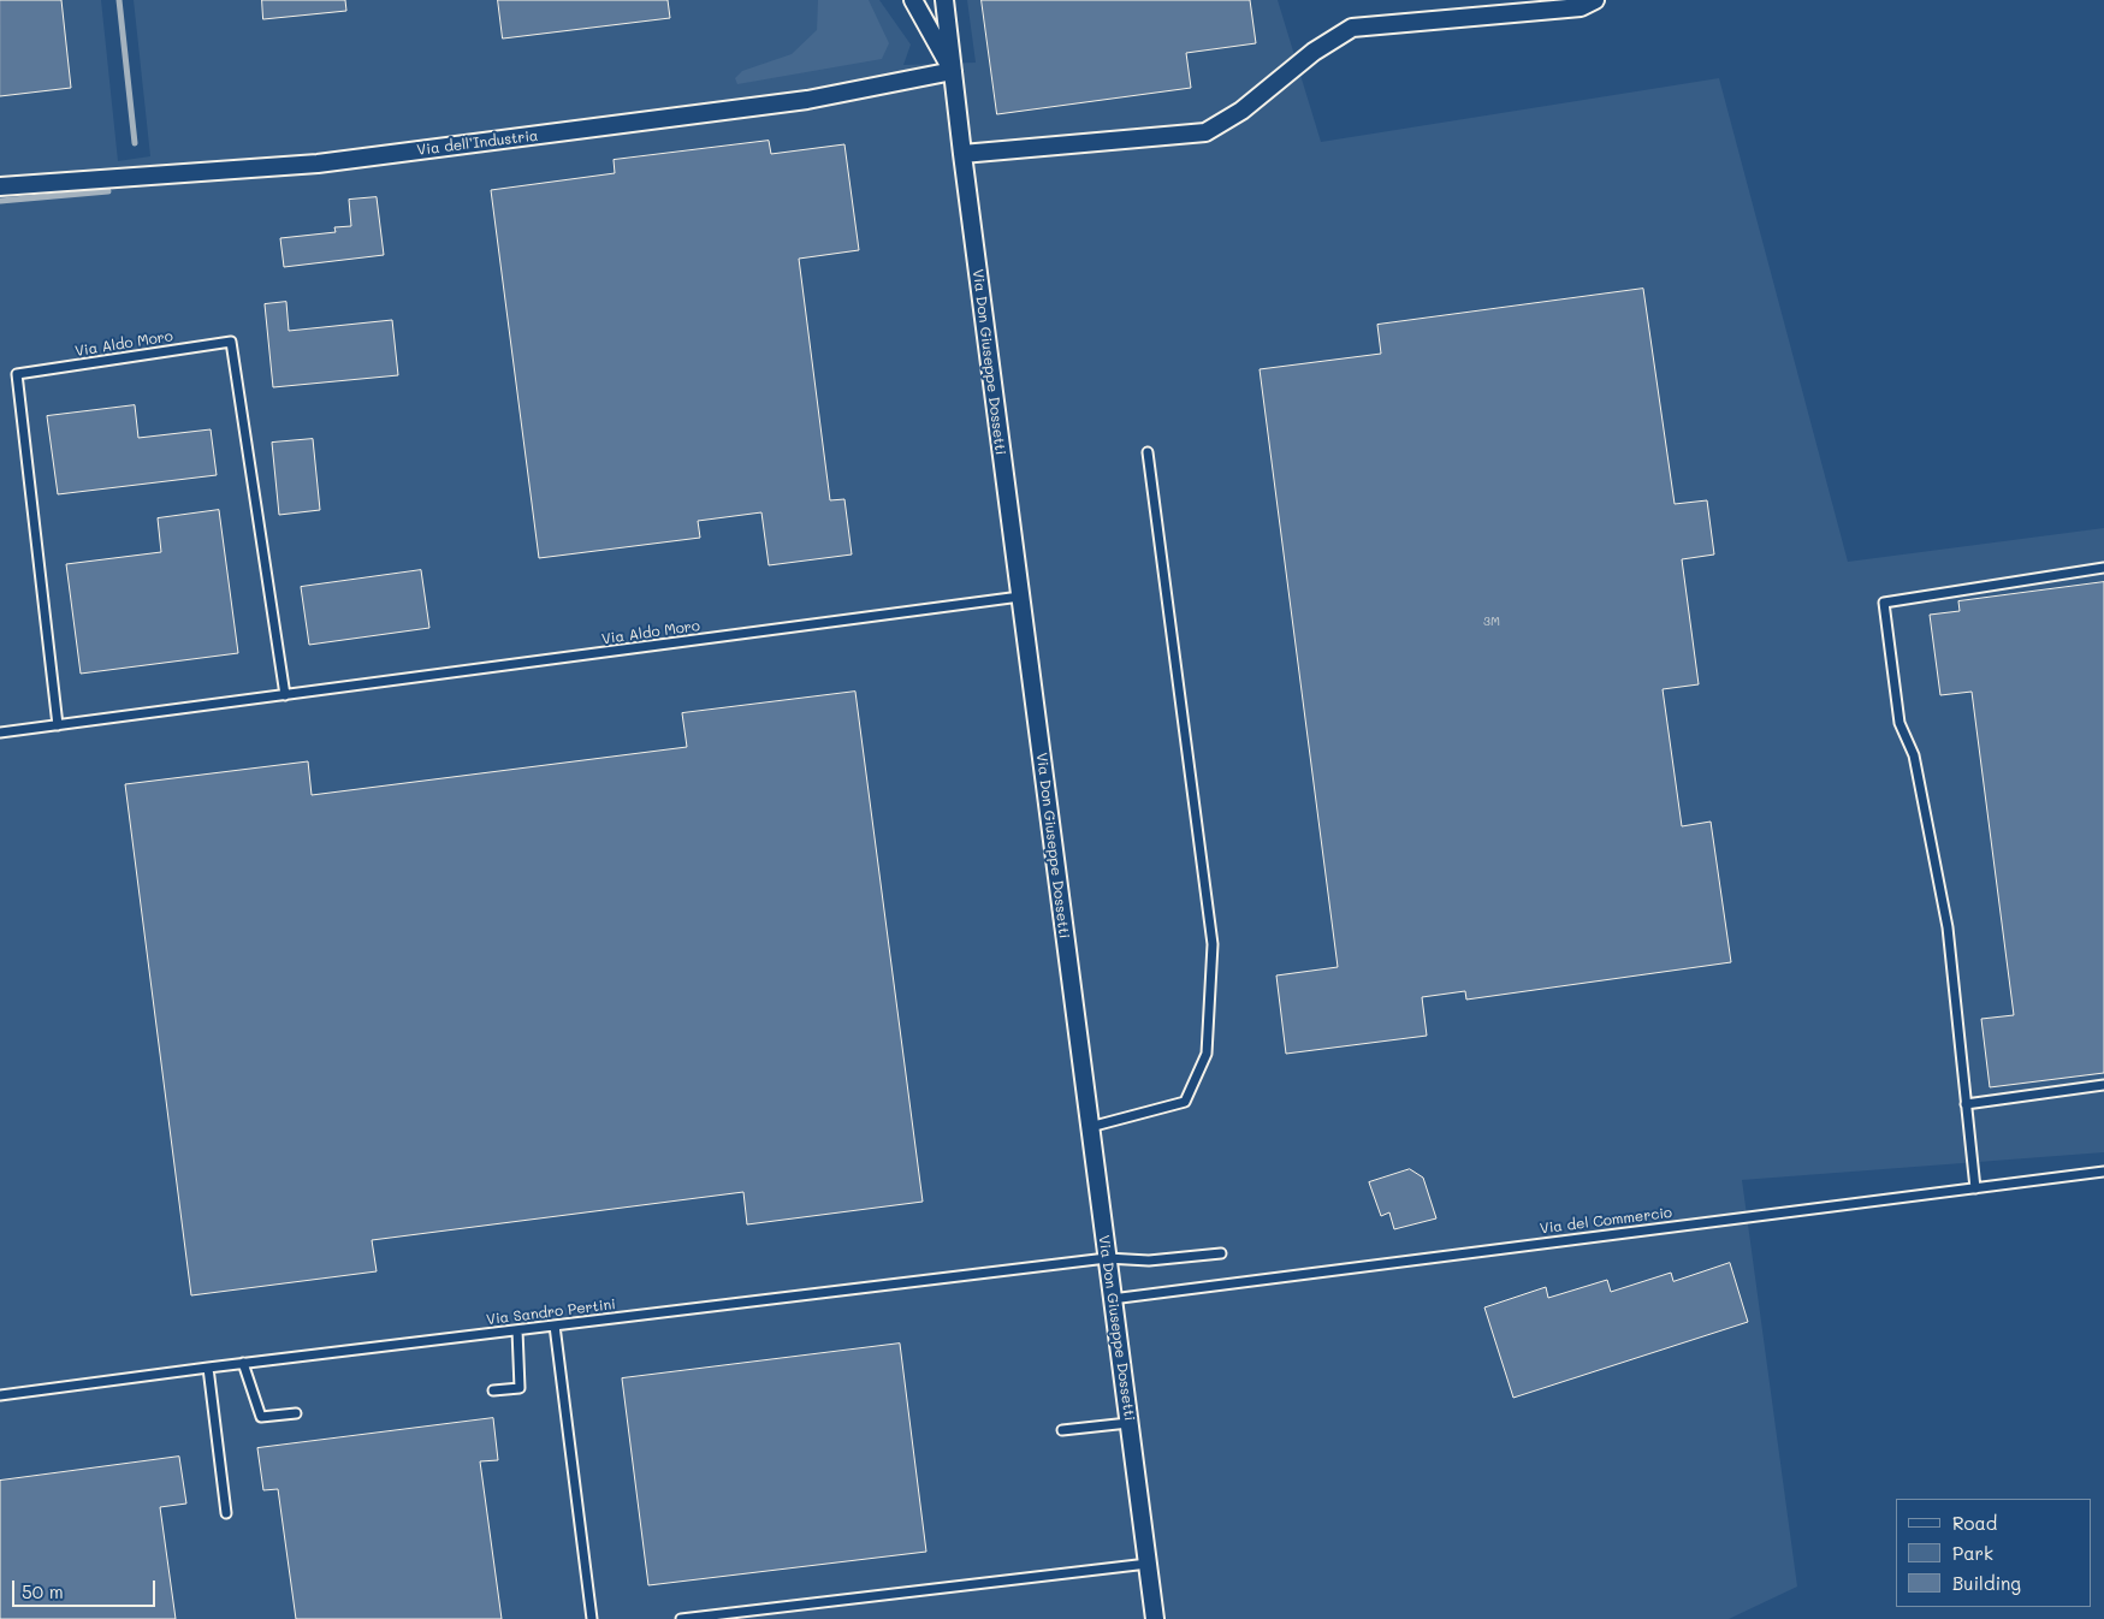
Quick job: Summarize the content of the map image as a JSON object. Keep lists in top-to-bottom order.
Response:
{
  "streets": {
    "street": ["Via dell’Industria", "Via Don Giuseppe Dossetti"],
    "lane": ["Via Aldo Moro", "Via del Commercio", "Via Sandro Pertini"]
  },
  "crossings": [
    ["Via dell’Industria", "Via Don Giuseppe Dossetti"],
    ["Via Aldo Moro", "Via Don Giuseppe Dossetti"],
    ["Via Don Giuseppe Dossetti", "Via del Commercio"],
    ["Via Don Giuseppe Dossetti", "Via Sandro Pertini"]
  ],
  "house_numbers": ["3M"],
  "legend": ["Road", "Park", "Building"],
  "scale_bar": "50 m"
}
